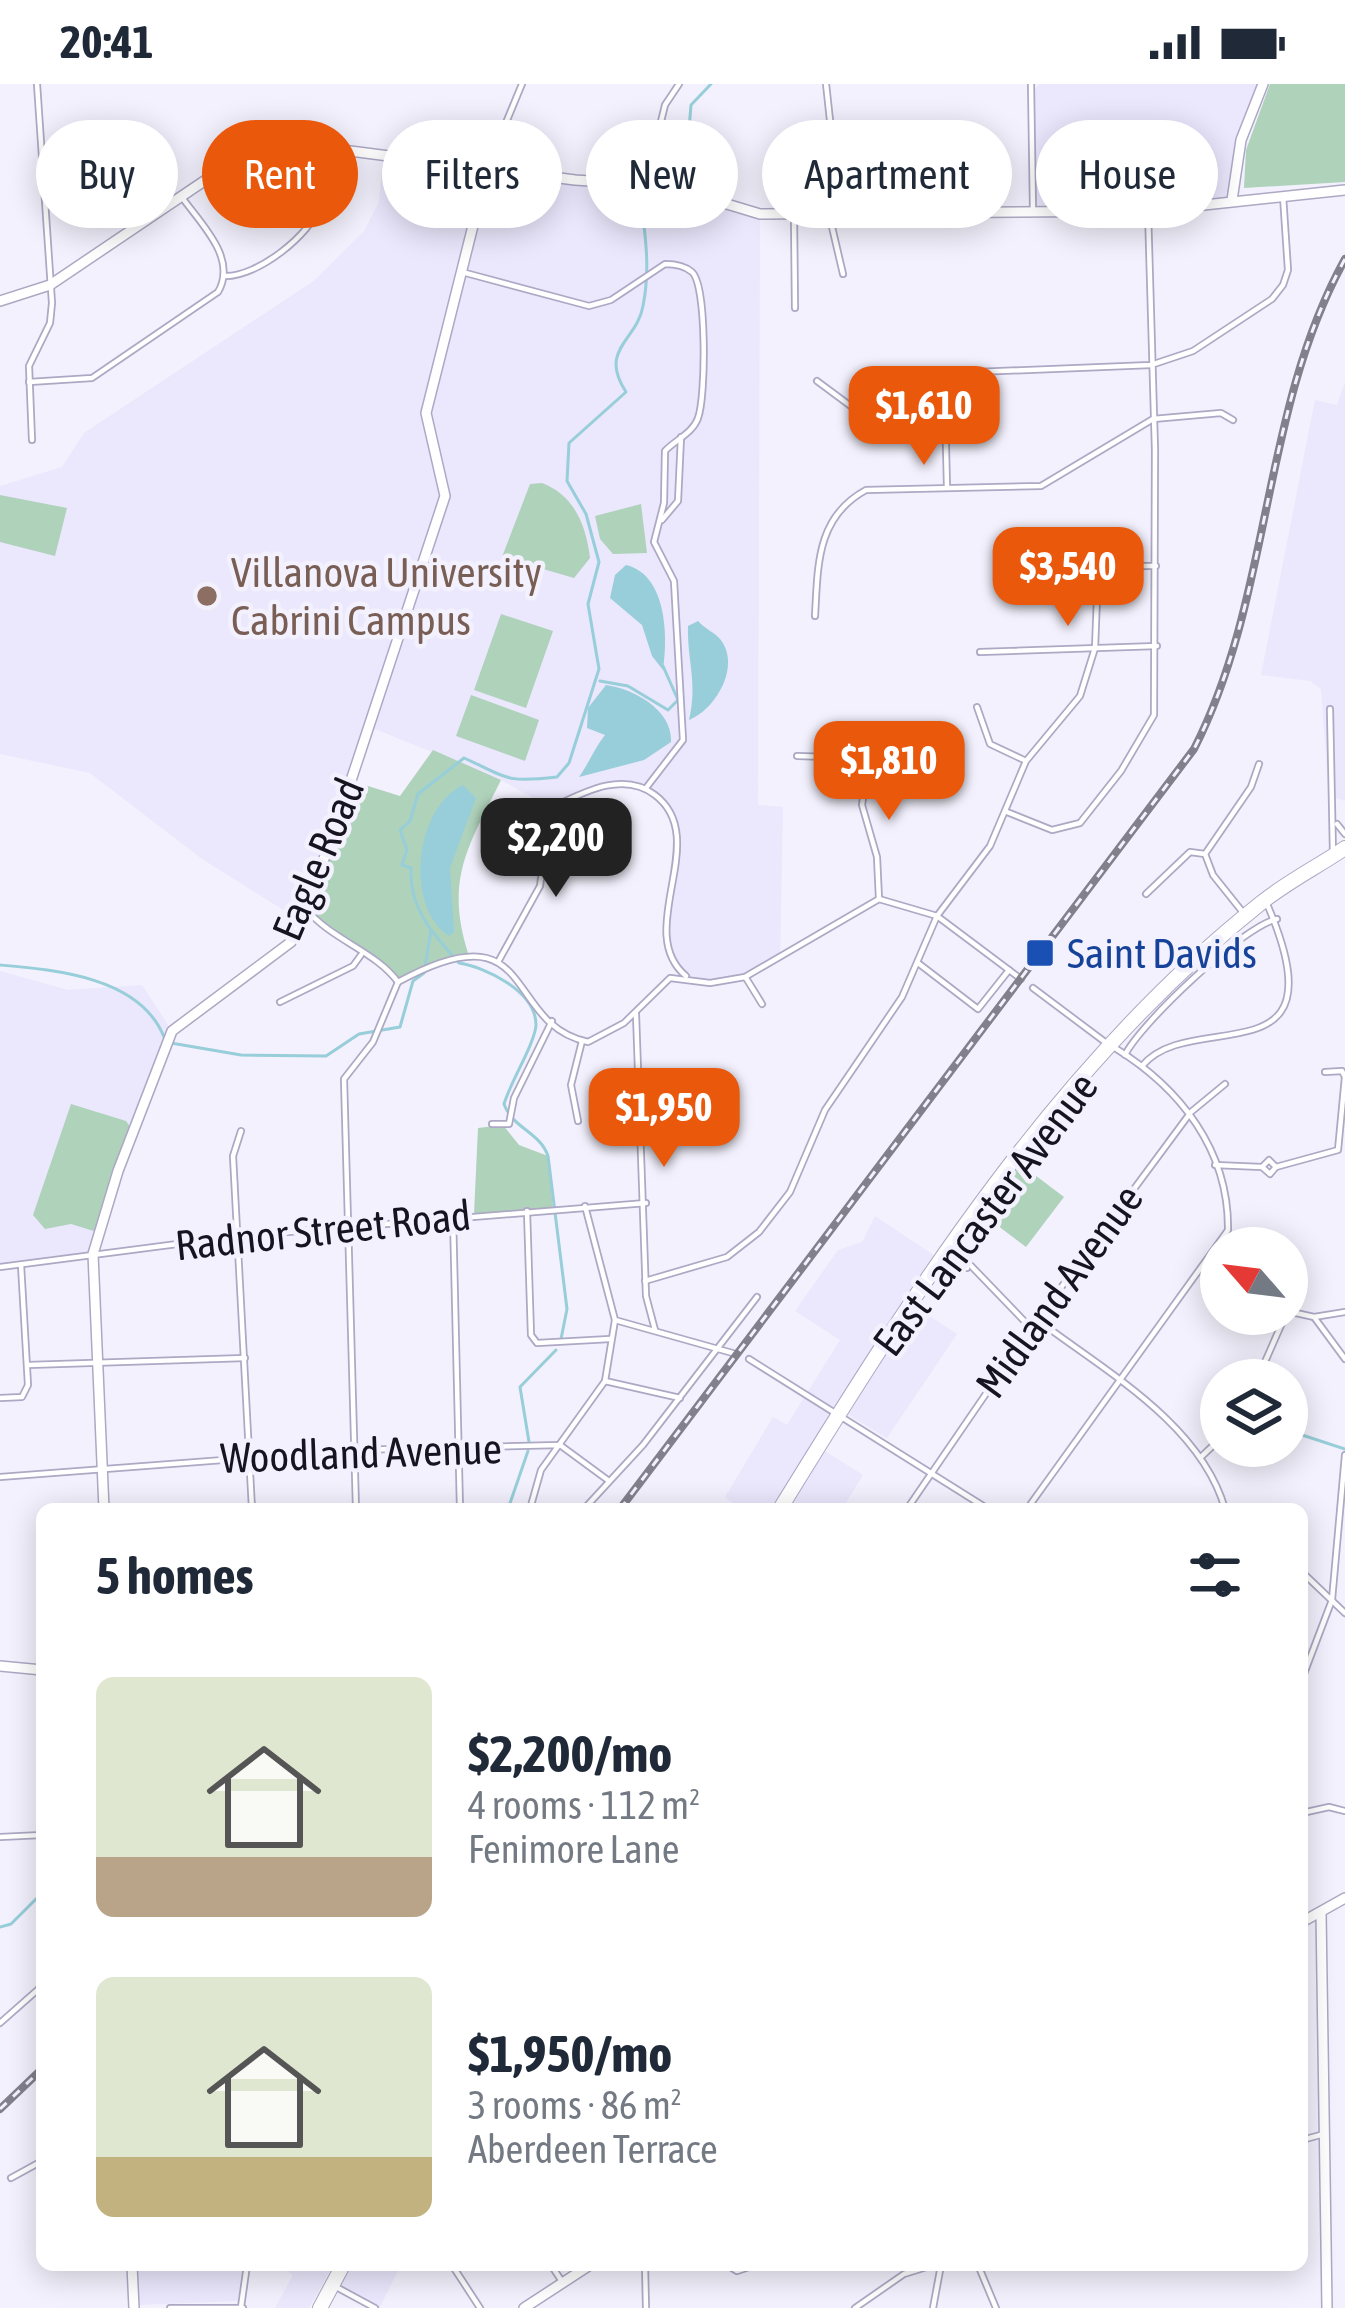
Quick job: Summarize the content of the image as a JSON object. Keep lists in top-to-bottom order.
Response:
{
  "streets": {
    "highway": ["East Lancaster Avenue"],
    "street": [
      "Eagle Road",
      "Radnor Street Road",
      "Midland Avenue",
      "Woodland Avenue"
    ]
  },
  "crossings": [
    ["Eagle Road", "Radnor Street Road"],
    ["Eagle Road", "Woodland Avenue"]
  ],
  "places": {
    "other": ["Villanova University Cabrini Campus"],
    "transit": ["Saint Davids"]
  },
  "north": "top left",
  "page": {
    "status": "20:41",
    "chip": [
      "Buy",
      "Rent",
      "Filters",
      "New",
      "Apartment",
      "House"
    ],
    "price": [
      "$1,610",
      "$3,540",
      "$1,810",
      "$2,200",
      "$1,950"
    ],
    "heading": "5 homes",
    "list": [
      {
        "name": "$2,200/mo",
        "note": "4 rooms · 112 m² · Fenimore Lane"
      },
      {
        "name": "$1,950/mo",
        "note": "3 rooms · 86 m² · Aberdeen Terrace"
      }
    ]
  }
}
